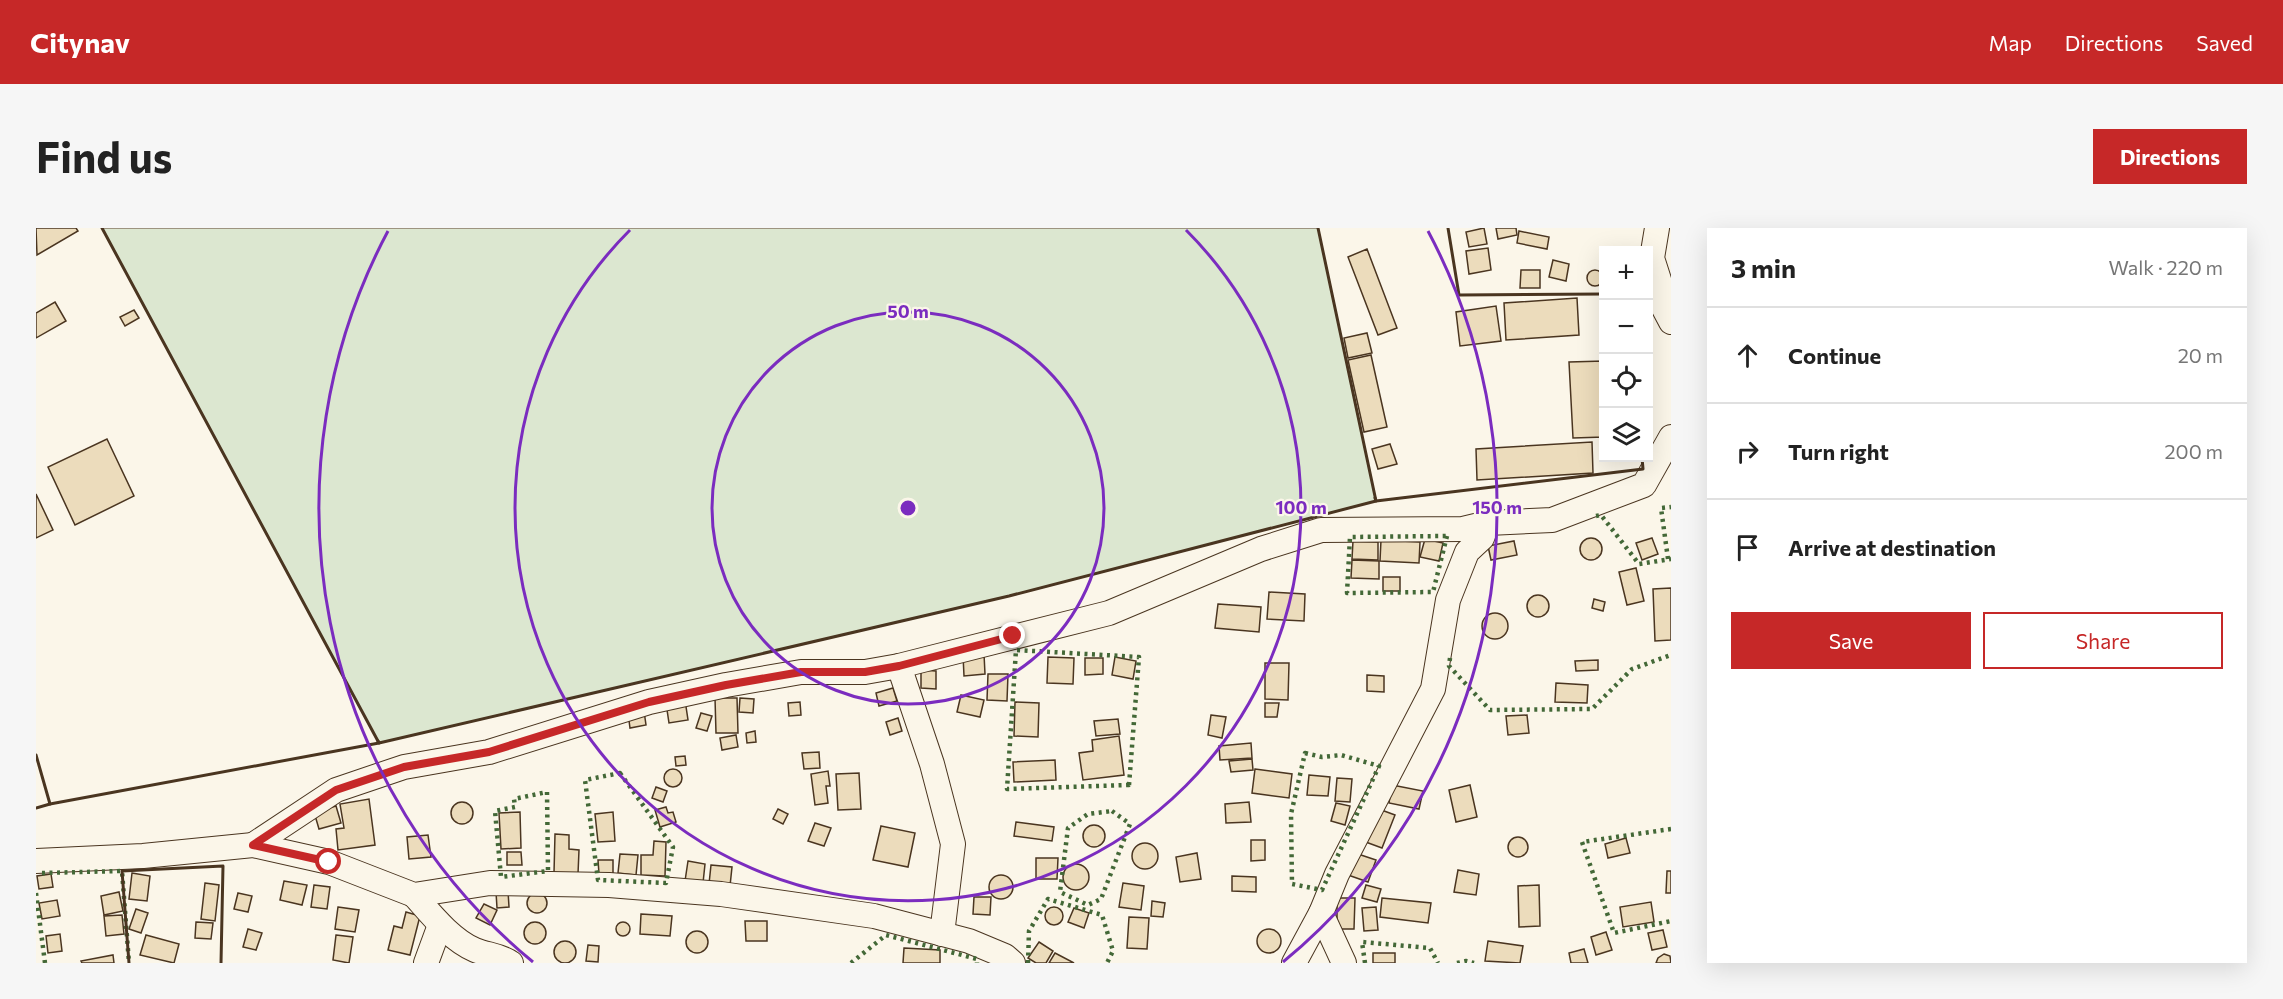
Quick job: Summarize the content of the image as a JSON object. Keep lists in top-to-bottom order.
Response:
{
  "page": {
    "header": "Citynav",
    "nav": ["Map", "Directions", "Saved"],
    "buttons": [
      "Directions",
      ["Save", "Share"]
    ],
    "title": "Find us",
    "heading": ["3 min", "Walk · 220 m"],
    "map_buttons": ["+", "−"],
    "list": [
      ["Continue", "20 m"],
      ["Turn right", "200 m"],
      "Arrive at destination"
    ]
  },
  "rings": ["50 m", "100 m", "150 m"]
}
